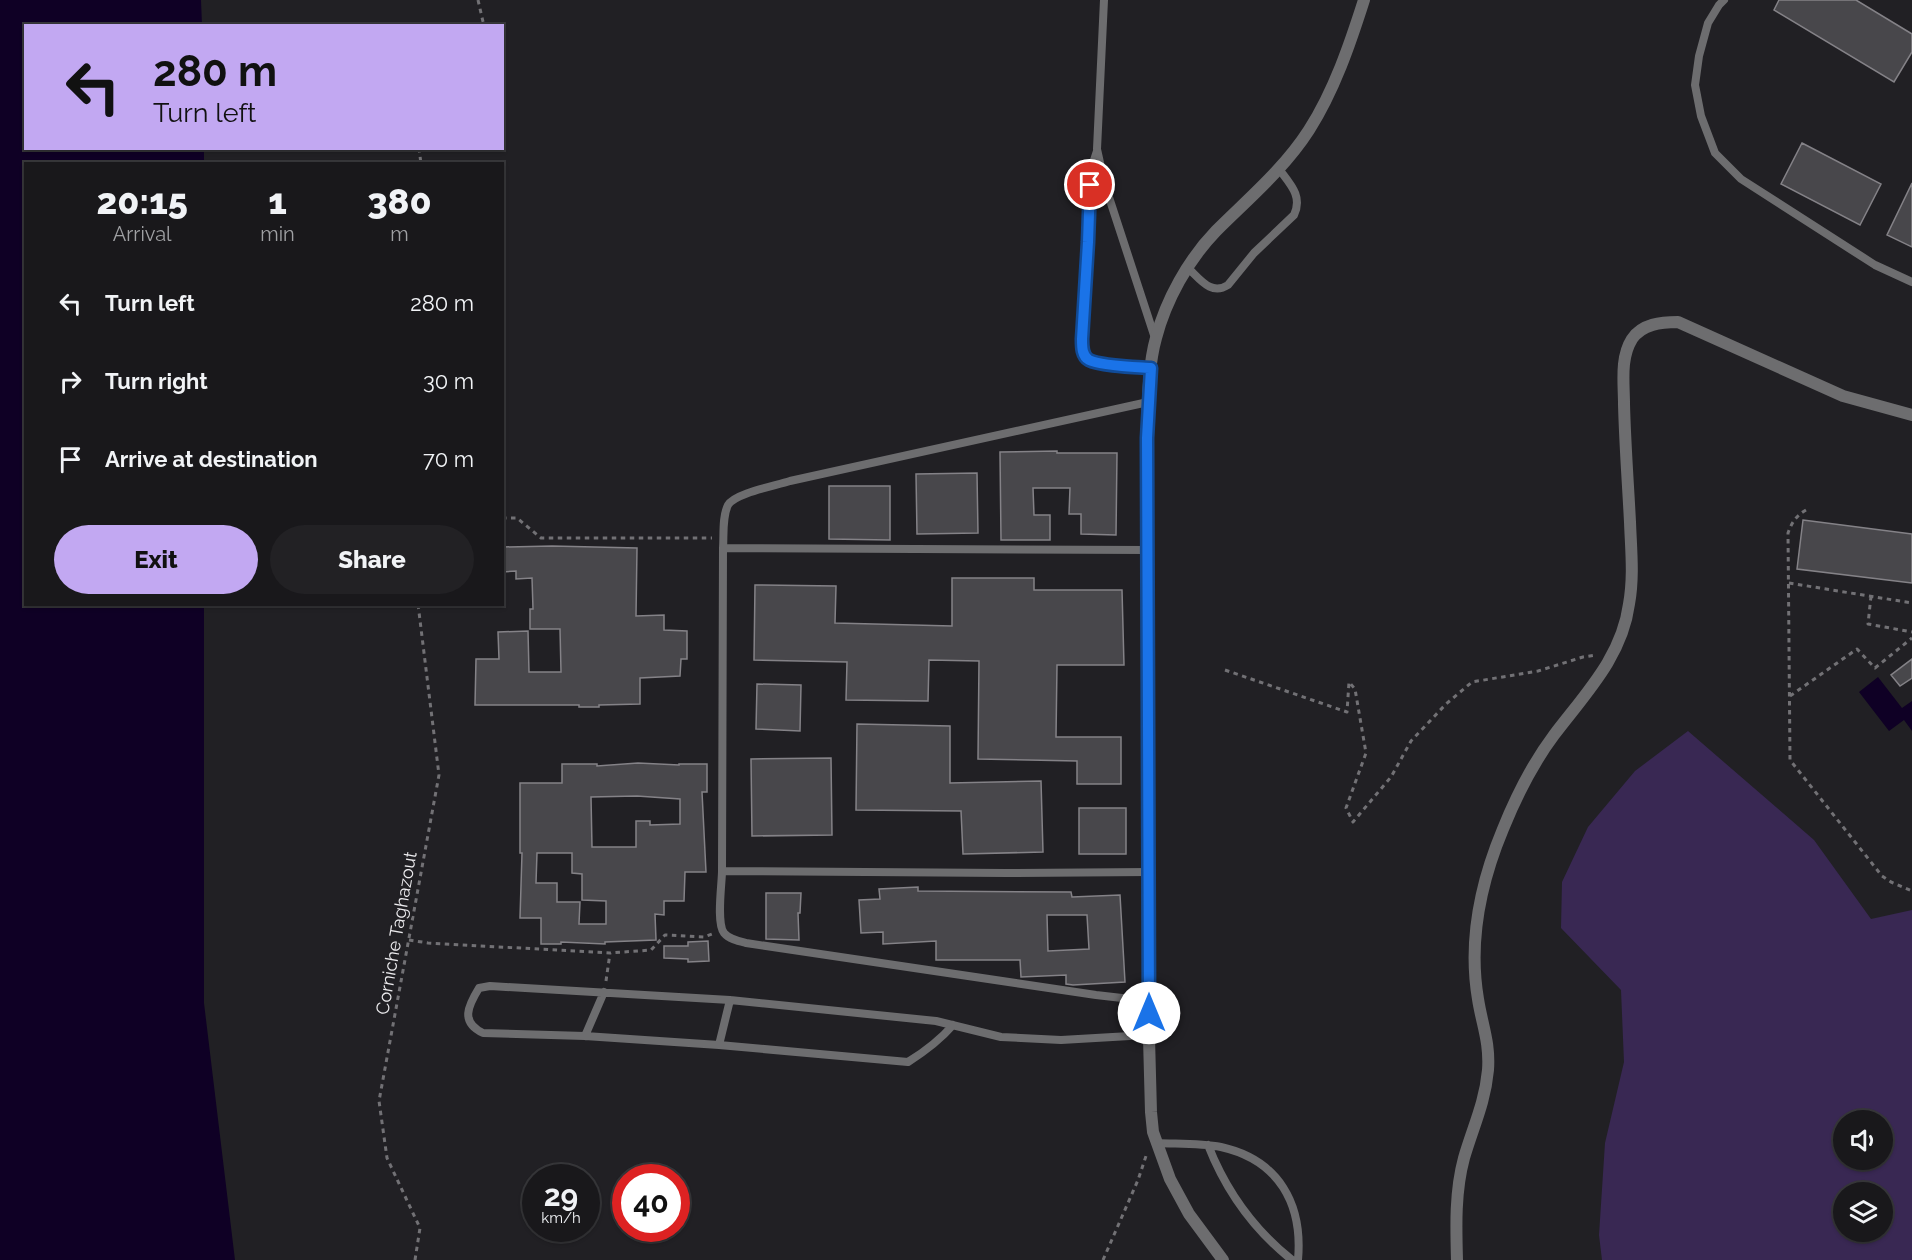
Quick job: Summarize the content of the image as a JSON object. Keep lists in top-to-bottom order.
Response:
{
  "streets": {
    "path": ["Corniche Taghazout"]
  },
  "page": {
    "turn": ["280 m", "Turn left"],
    "eta": [
      "20:15",
      "Arrival",
      "1",
      "min",
      "380",
      "m"
    ],
    "list": [
      {
        "name": "Turn left",
        "value": "280 m"
      },
      {
        "name": "Turn right",
        "value": "30 m"
      },
      {
        "name": "Arrive at destination",
        "value": "70 m"
      }
    ],
    "buttons": ["Exit", "Share"],
    "speed": "29 km/h",
    "limit": "40"
  }
}
